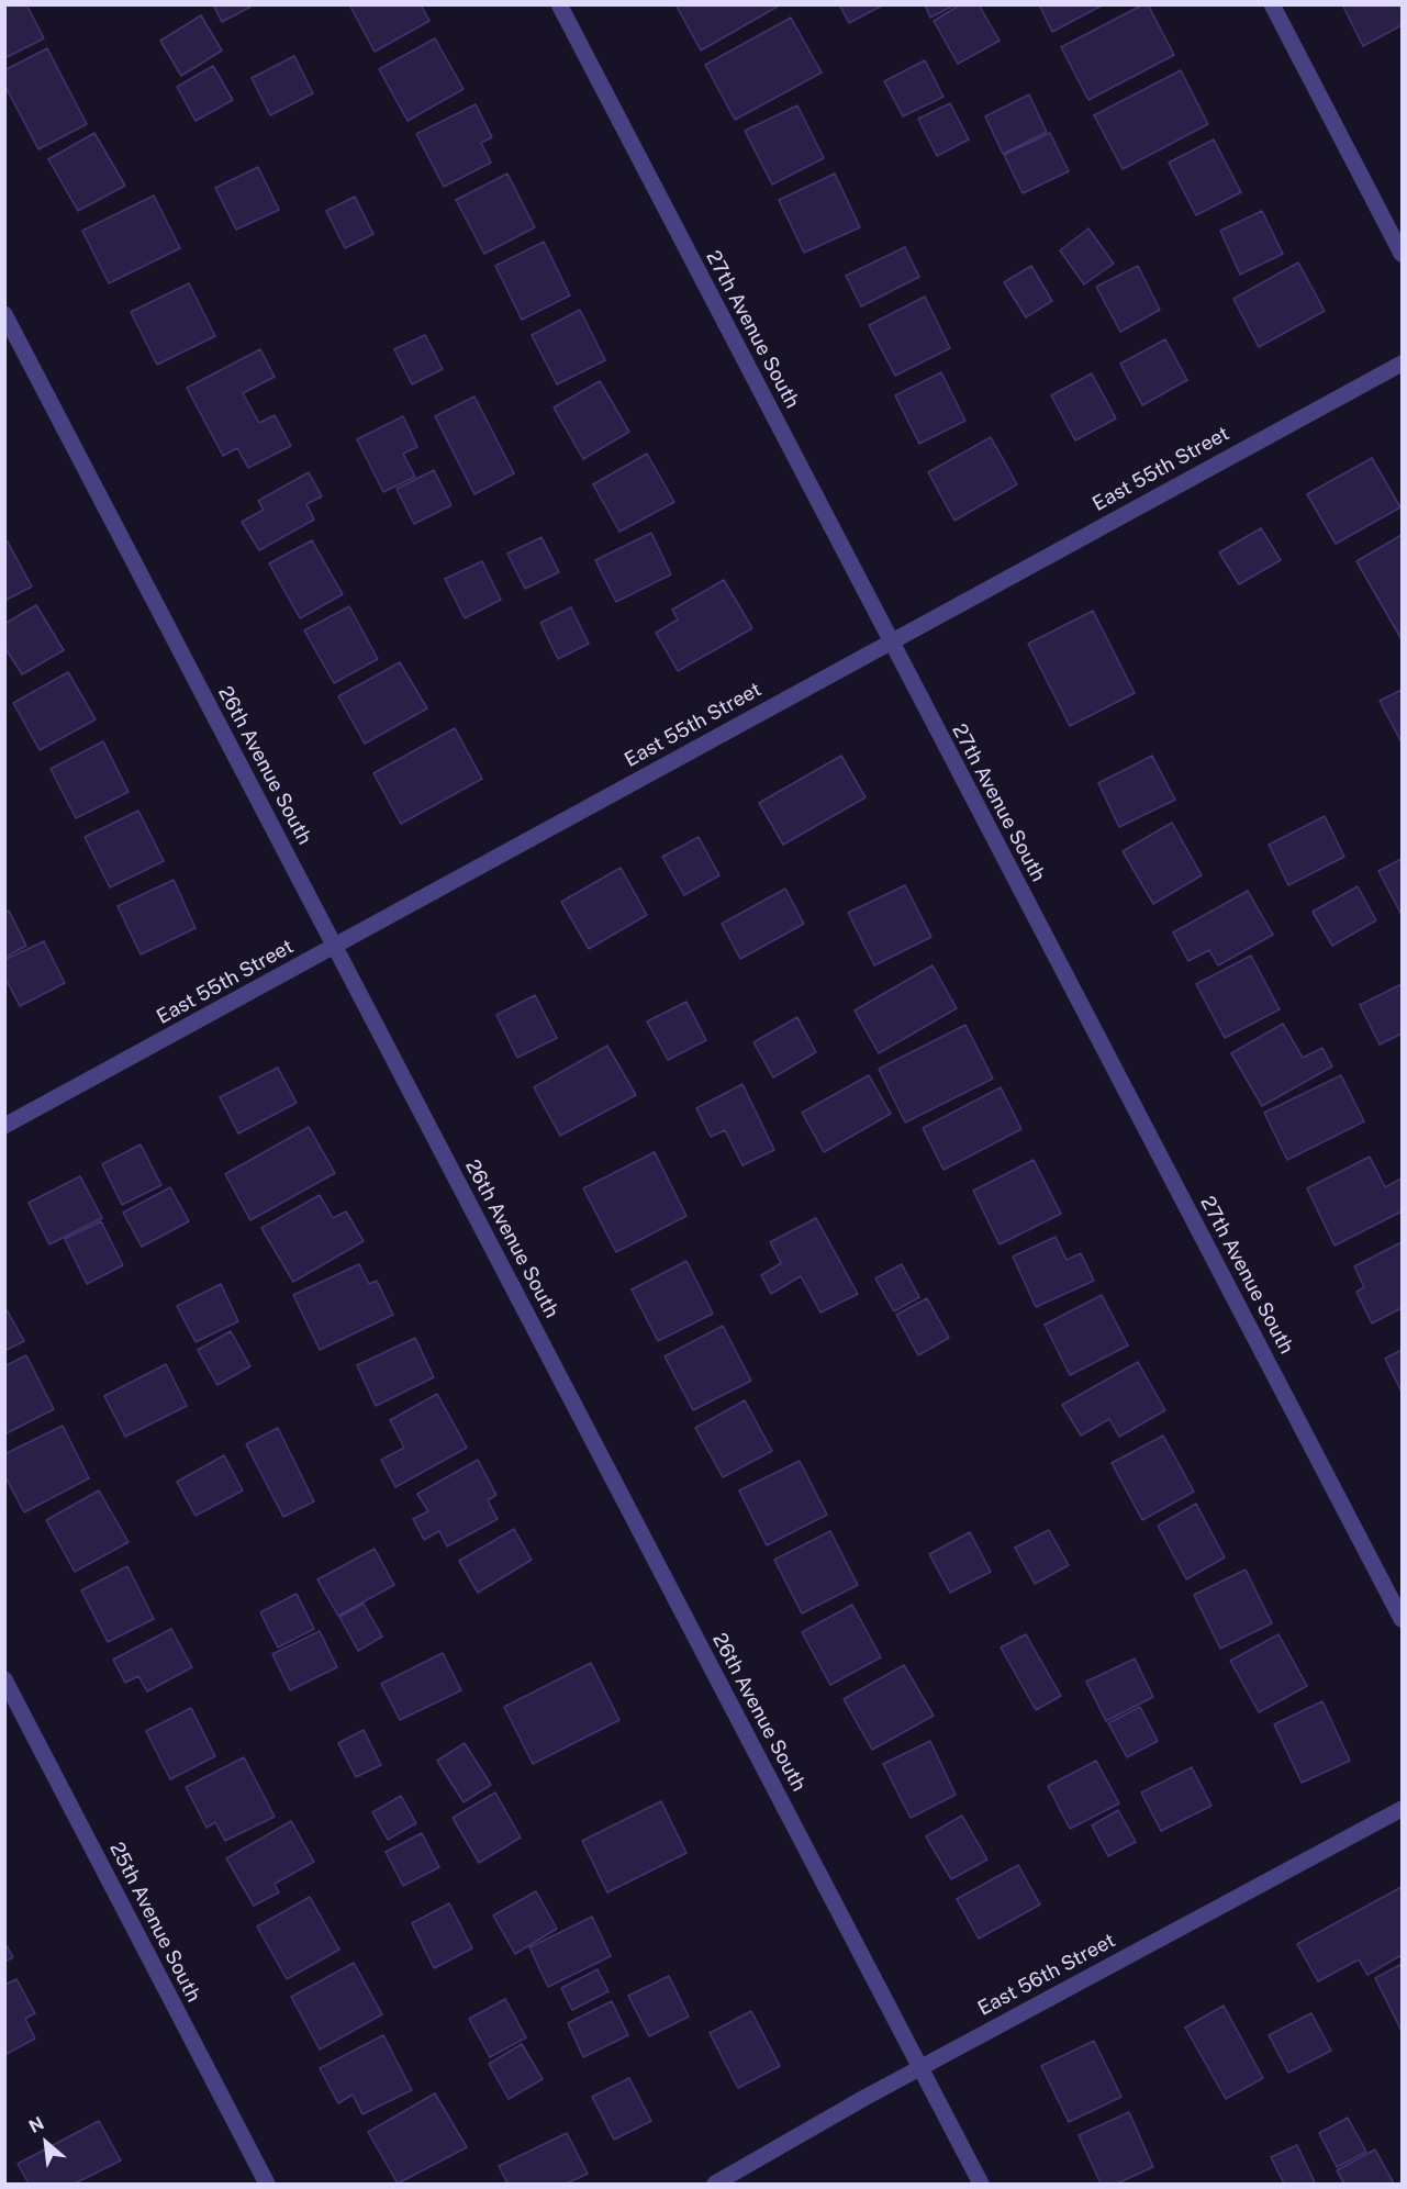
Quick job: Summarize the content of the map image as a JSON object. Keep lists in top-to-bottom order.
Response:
{
  "streets": {
    "street": [
      "27th Avenue South",
      "East 55th Street",
      "26th Avenue South",
      "25th Avenue South",
      "East 56th Street"
    ]
  },
  "crossings": [
    ["27th Avenue South", "East 55th Street"],
    ["East 55th Street", "26th Avenue South"],
    ["26th Avenue South", "East 56th Street"]
  ],
  "north": "top left"
}
